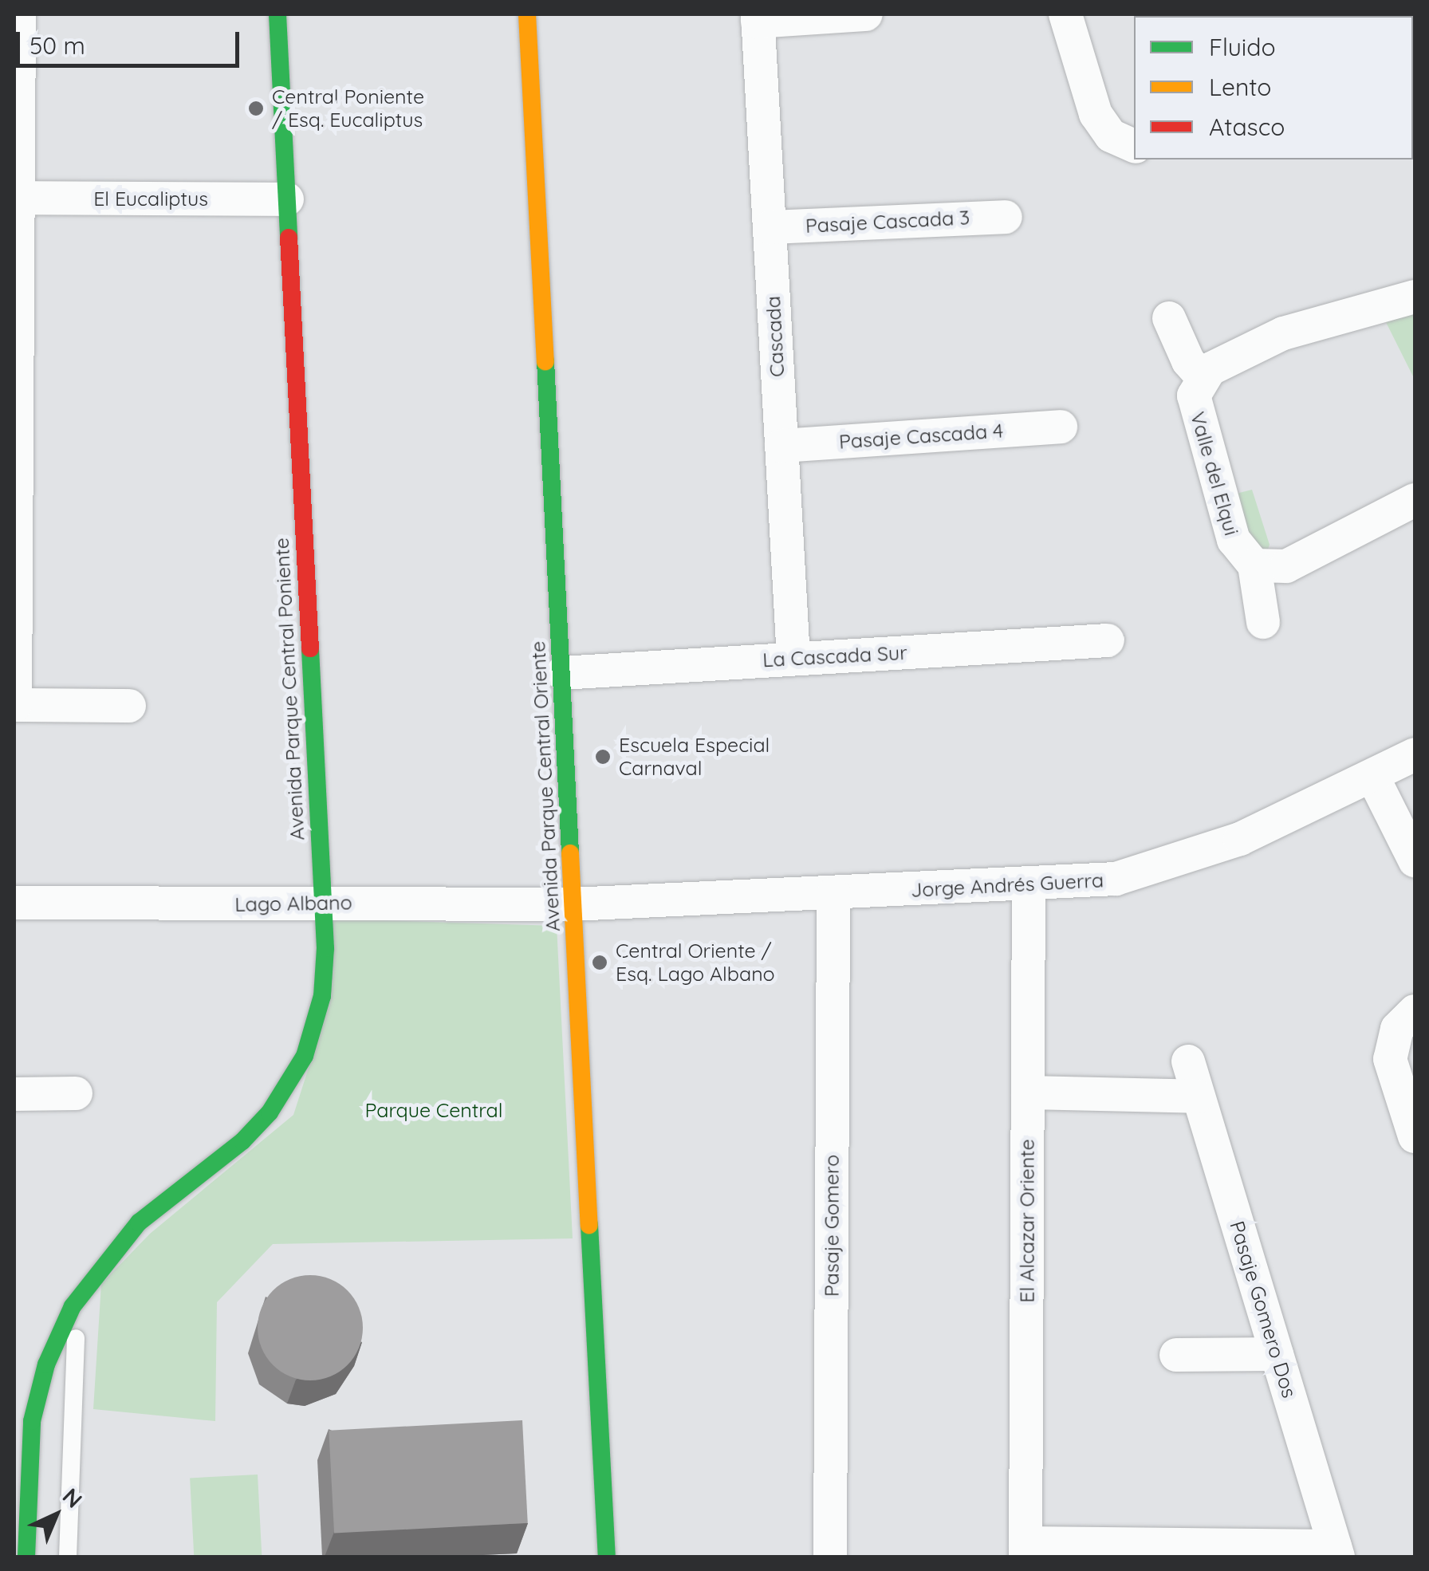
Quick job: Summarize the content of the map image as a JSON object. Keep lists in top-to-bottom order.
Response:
{
  "streets": {
    "street": [
      "El Eucaliptus",
      "Pasaje Cascada 3",
      "Cascada",
      "Pasaje Cascada 4",
      "Valle del Elqui",
      "La Cascada Sur",
      "Avenida Parque Central Poniente",
      "Avenida Parque Central Oriente",
      "Jorge Andrés Guerra",
      "Lago Albano",
      "El Alcazar Oriente",
      "Pasaje Gomero",
      "Pasaje Gomero Dos"
    ]
  },
  "crossings": [
    ["El Eucaliptus", "Avenida Parque Central Poniente"],
    ["Pasaje Cascada 3", "Cascada"],
    ["Cascada", "Pasaje Cascada 4"],
    ["Cascada", "La Cascada Sur"],
    ["La Cascada Sur", "Avenida Parque Central Oriente"],
    ["Avenida Parque Central Poniente", "Lago Albano"],
    ["Avenida Parque Central Oriente", "Jorge Andrés Guerra"],
    ["Avenida Parque Central Oriente", "Lago Albano"],
    ["Jorge Andrés Guerra", "Lago Albano"],
    ["Jorge Andrés Guerra", "El Alcazar Oriente"],
    ["Jorge Andrés Guerra", "Pasaje Gomero"]
  ],
  "parks": ["Parque Central"],
  "places": ["Central Poniente / Esq. Eucaliptus", "Escuela Especial Carnaval", "Central Oriente / Esq. Lago Albano"],
  "legend": ["Fluido", "Lento", "Atasco"],
  "scale_bar": "50 m",
  "north": "top right"
}
